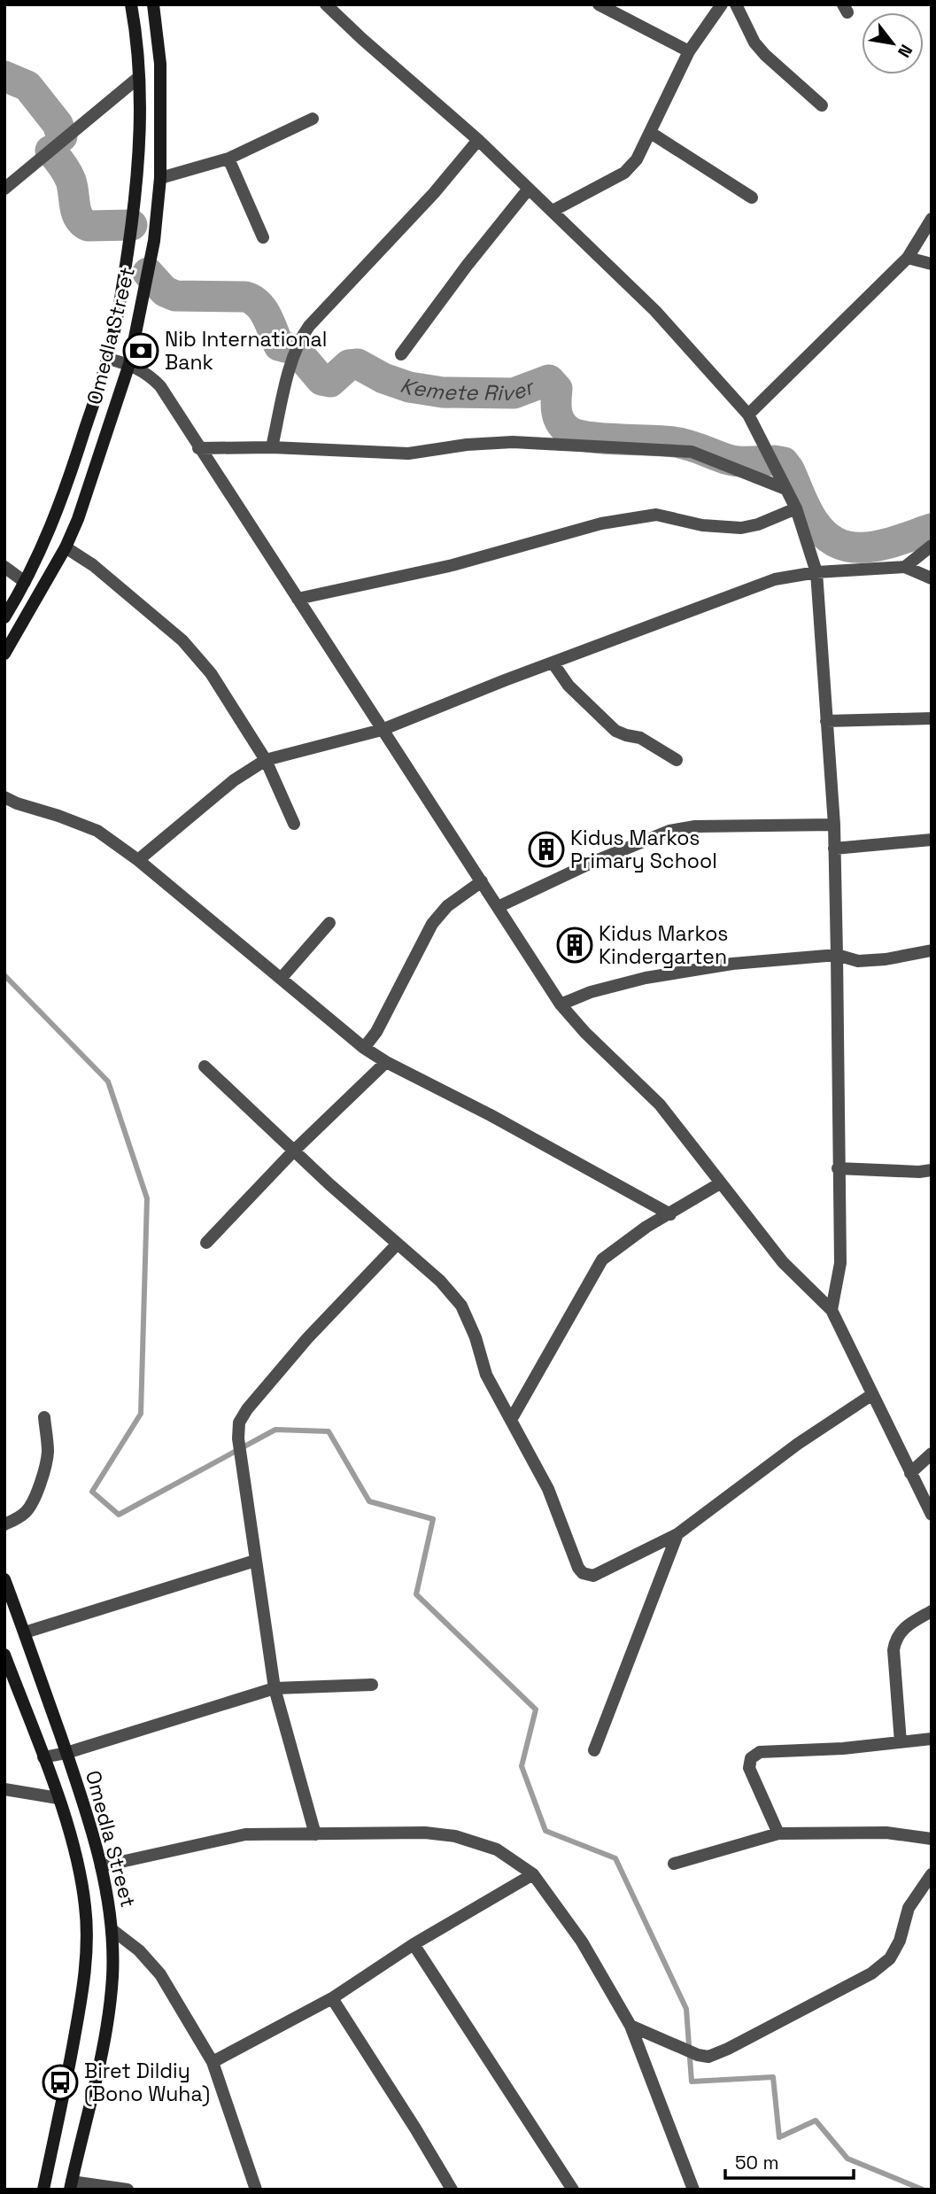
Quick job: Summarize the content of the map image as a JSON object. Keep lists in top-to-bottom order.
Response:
{
  "streets": {
    "main road": ["Omedla Street"]
  },
  "water": ["Kemete River"],
  "places": {
    "bank": ["Nib International Bank"],
    "building": ["Kidus Markos Primary School", "Kidus Markos Kindergarten"],
    "bus stop": ["Biret Dildiy (Bono Wuha)"]
  },
  "scale_bar": "50 m",
  "north": "bottom right"
}
